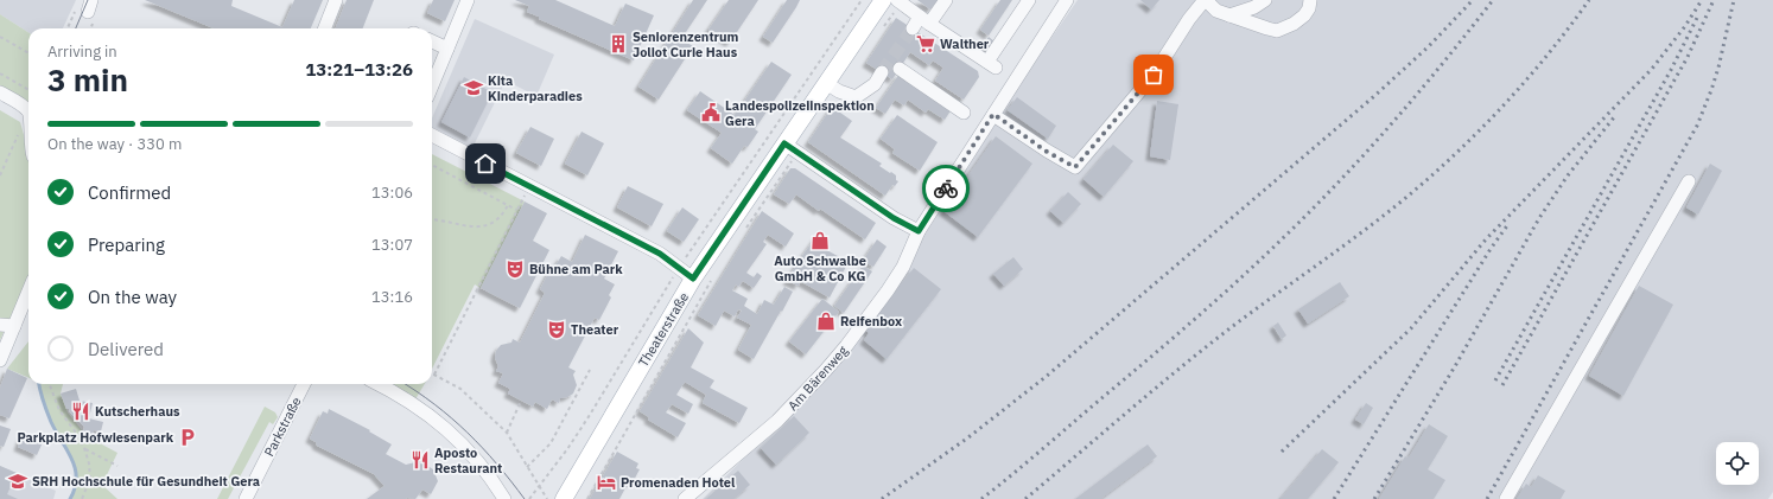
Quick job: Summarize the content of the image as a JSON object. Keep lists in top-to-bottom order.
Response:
{
  "streets": {
    "main road": ["Theaterstraße"],
    "street": ["Am Bärenweg", "Parkstraße"]
  },
  "places": {
    "building": ["Seniorenzentrum Joliot Curie Haus"],
    "supermarket": ["Walther"],
    "school or university": ["Kita Kinderparadies", "SRH Hochschule für Gesundheit Gera"],
    "public building": ["Landespolizeiinspektion Gera"],
    "shop": ["Auto Schwalbe GmbH & Co KG", "Reifenbox"],
    "theatre": ["Bühne am Park", "Theater"],
    "restaurant": ["Kutscherhaus", "Aposto Restaurant"],
    "parking": ["Parkplatz Hofwiesenpark"],
    "hotel": ["Promenaden Hotel"]
  },
  "page": {
    "heading": ["3 min", "Arriving in", "13:21–13:26"],
    "bar": "On the way · 330 m",
    "list": [
      ["Confirmed", "13:06"],
      ["Preparing", "13:07"],
      ["On the way", "13:16"],
      "Delivered"
    ]
  }
}
